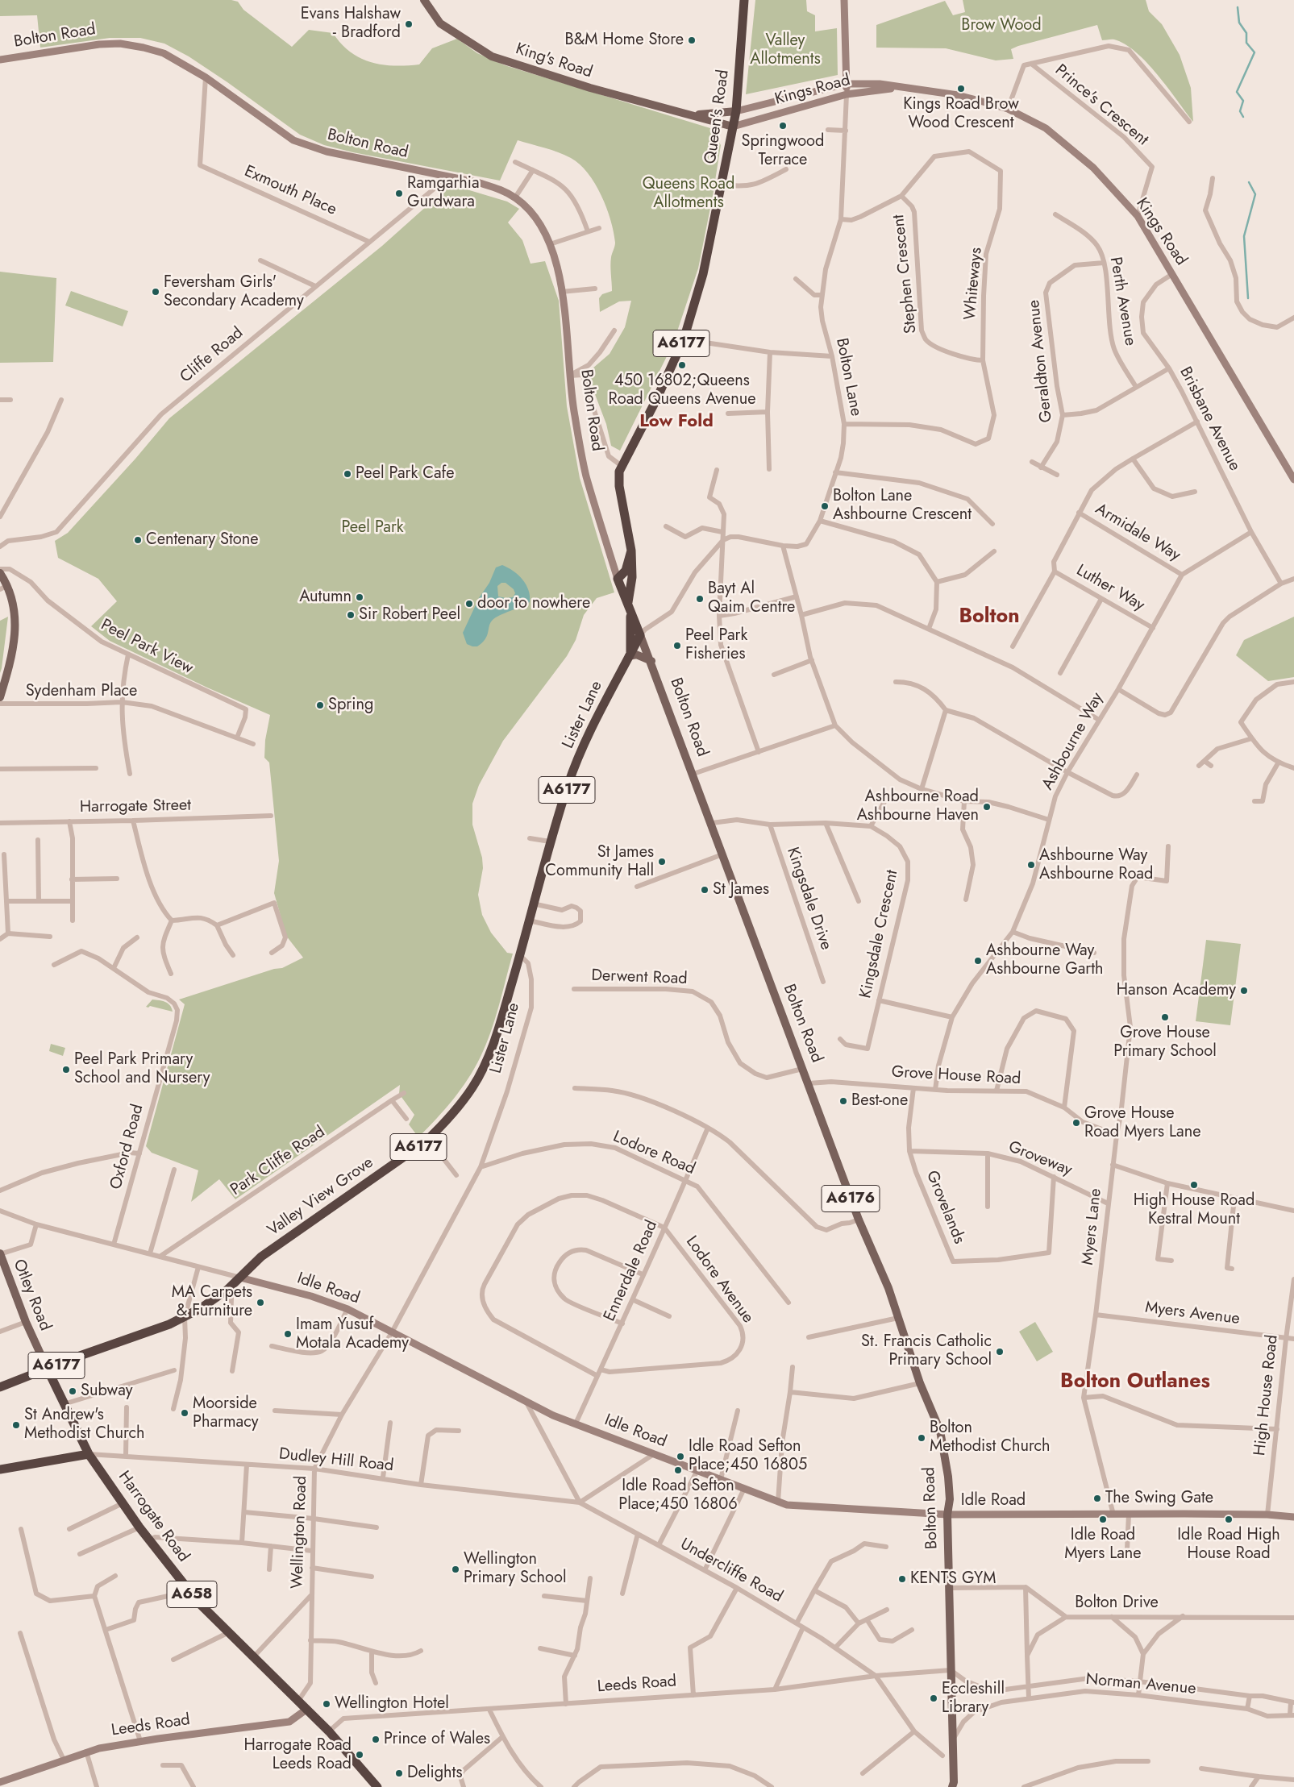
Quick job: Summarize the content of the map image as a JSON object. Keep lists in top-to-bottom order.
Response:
{
  "streets": {
    "highway": [
      "Bolton Road",
      "Queen's Road",
      "A6177",
      "Lister Lane",
      "Valley View Grove",
      "Harrogate Road",
      "A658"
    ],
    "main road": ["King's Road", "A6176", "Otley Road"],
    "street": [
      "Kings Road",
      "Prince's Crescent",
      "Exmouth Place",
      "Stephen Crescent",
      "Whiteways",
      "Perth Avenue",
      "Cliffe Road",
      "Geraldton Avenue",
      "Bolton Lane",
      "Brisbane Avenue",
      "Armidale Way",
      "Luther Way",
      "Peel Park View",
      "Sydenham Place",
      "Ashbourne Way",
      "Harrogate Street",
      "Kingsdale Drive",
      "Kingsdale Crescent",
      "Derwent Road",
      "Grove House Road",
      "Oxford Road",
      "Lodore Road",
      "Groveway",
      "Park Cliffe Road",
      "Grovelands",
      "Myers Lane",
      "Ennerdale Road",
      "Lodore Avenue",
      "Idle Road",
      "Myers Avenue",
      "High House Road",
      "Dudley Hill Road",
      "Wellington Road",
      "Undercliffe Road",
      "Bolton Drive",
      "Leeds Road",
      "Norman Avenue"
    ]
  },
  "crossings": [
    ["Bolton Road", "Queen's Road"],
    ["Bolton Road", "Exmouth Place"],
    ["Bolton Road", "Cliffe Road"],
    ["Bolton Road", "Lister Lane"],
    ["Bolton Road", "Kingsdale Crescent"],
    ["Bolton Road", "Derwent Road"],
    ["Bolton Road", "Grove House Road"],
    ["Bolton Road", "Idle Road"],
    ["Bolton Road", "Leeds Road"],
    ["Bolton Road", "Norman Avenue"],
    ["King's Road", "Kings Road"],
    ["King's Road", "Queen's Road"],
    ["Kings Road", "Prince's Crescent"],
    ["Kings Road", "Queen's Road"],
    ["Kings Road", "Bolton Lane"],
    ["Kings Road", "Brisbane Avenue"],
    ["Exmouth Place", "Cliffe Road"],
    ["Stephen Crescent", "Whiteways"],
    ["Whiteways", "Bolton Lane"],
    ["Perth Avenue", "Geraldton Avenue"],
    ["A6177", "Valley View Grove"],
    ["A6177", "Idle Road"],
    ["A6177", "Otley Road"],
    ["A6177", "Harrogate Road"],
    ["Brisbane Avenue", "Ashbourne Way"],
    ["Armidale Way", "Ashbourne Way"],
    ["Luther Way", "Ashbourne Way"],
    ["Peel Park View", "Sydenham Place"],
    ["Lister Lane", "Lodore Road"],
    ["Lister Lane", "Valley View Grove"],
    ["Lister Lane", "Idle Road"],
    ["Lister Lane", "Wellington Road"],
    ["Ashbourne Way", "Grove House Road"],
    ["Kingsdale Drive", "Kingsdale Crescent"],
    ["Grove House Road", "Grovelands"],
    ["Grove House Road", "Myers Lane"],
    ["Oxford Road", "Idle Road"],
    ["Lodore Road", "Ennerdale Road"],
    ["Groveway", "Grovelands"],
    ["Groveway", "Myers Lane"],
    ["Park Cliffe Road", "Idle Road"],
    ["Valley View Grove", "Idle Road"],
    ["Myers Lane", "Idle Road"],
    ["Myers Lane", "Myers Avenue"],
    ["Ennerdale Road", "Lodore Avenue"],
    ["Ennerdale Road", "Idle Road"],
    ["Idle Road", "High House Road"],
    ["Idle Road", "Wellington Road"],
    ["Otley Road", "Harrogate Road"],
    ["Myers Avenue", "High House Road"],
    ["Dudley Hill Road", "Harrogate Road"],
    ["Dudley Hill Road", "Wellington Road"],
    ["Dudley Hill Road", "Undercliffe Road"],
    ["Harrogate Road", "Wellington Road"],
    ["Harrogate Road", "Leeds Road"],
    ["Undercliffe Road", "Leeds Road"],
    ["Leeds Road", "Norman Avenue"]
  ],
  "districts": ["Low Fold", "Bolton", "Bolton Outlanes"],
  "parks": [
    "Brow Wood",
    "Valley Allotments",
    "Queens Road Allotments",
    "Peel Park"
  ],
  "places": [
    "Evans Halshaw - Bradford",
    "B&M Home Store",
    "Kings Road Brow Wood Crescent",
    "Springwood Terrace",
    "Ramgarhia Gurdwara",
    "Feversham Girls' Secondary Academy",
    "450 16802;Queens Road Queens Avenue",
    "Peel Park Cafe",
    "Bolton Lane Ashbourne Crescent",
    "Centenary Stone",
    "Autumn",
    "Bayt Al Qaim Centre",
    "door to nowhere",
    "Sir Robert Peel",
    "Peel Park Fisheries",
    "Spring",
    "Ashbourne Road Ashbourne Haven",
    "St James Community Hall",
    "Ashbourne Way Ashbourne Road",
    "St James",
    "Ashbourne Way Ashbourne Garth",
    "Hanson Academy",
    "Grove House Primary School",
    "Peel Park Primary School and Nursery",
    "Best-one",
    "Grove House Road Myers Lane",
    "High House Road Kestral Mount",
    "MA Carpets & Furniture",
    "Imam Yusuf Motala Academy",
    "St. Francis Catholic Primary School",
    "Subway",
    "Moorside Pharmacy",
    "St Andrew's Methodist Church",
    "Bolton Methodist Church",
    "Idle Road Sefton Place;450 16805",
    "Idle Road Sefton Place;450 16806",
    "The Swing Gate",
    "Idle Road Myers Lane",
    "Idle Road High House Road",
    "Wellington Primary School",
    "KENTS GYM",
    "Eccleshill Library",
    "Wellington Hotel",
    "Prince of Wales",
    "Harrogate Road Leeds Road",
    "Delights"
  ]
}
